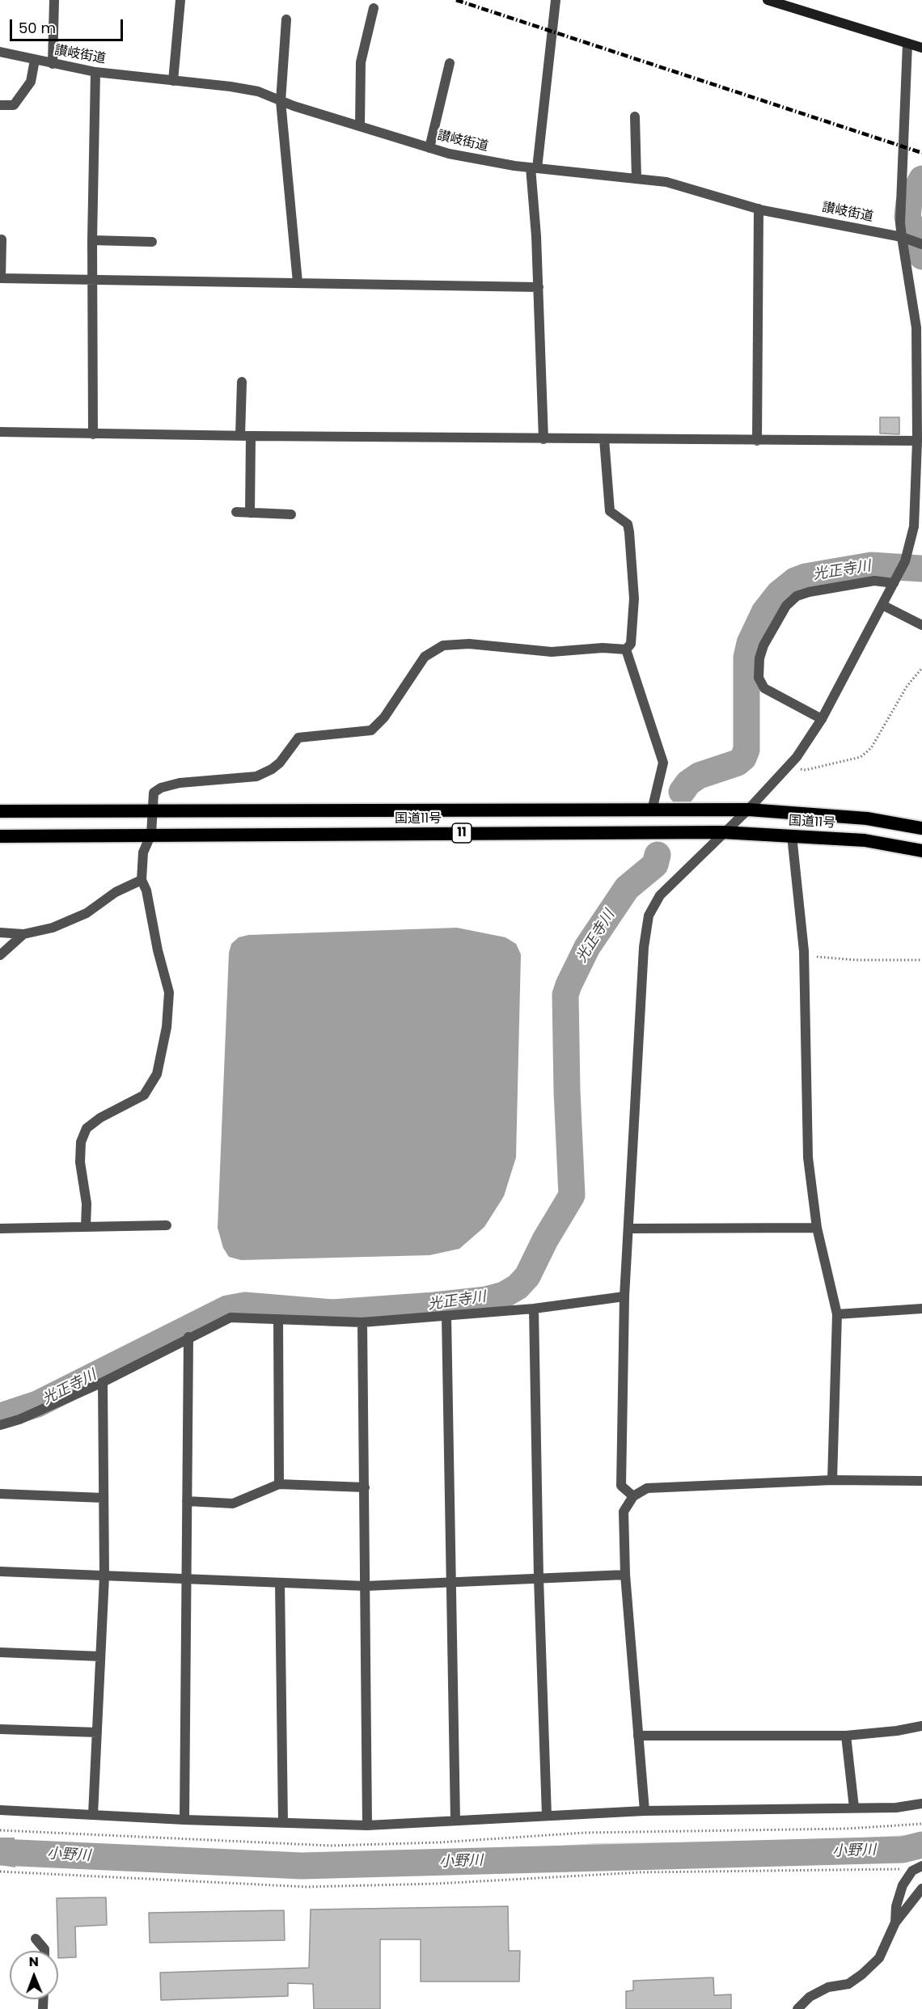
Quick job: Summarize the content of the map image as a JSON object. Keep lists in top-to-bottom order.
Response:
{
  "streets": {
    "highway": ["国道11号", "11"],
    "street": ["讃岐街道"]
  },
  "water": ["光正寺川", "小野川"],
  "scale_bar": "50 m",
  "north": "top"
}
